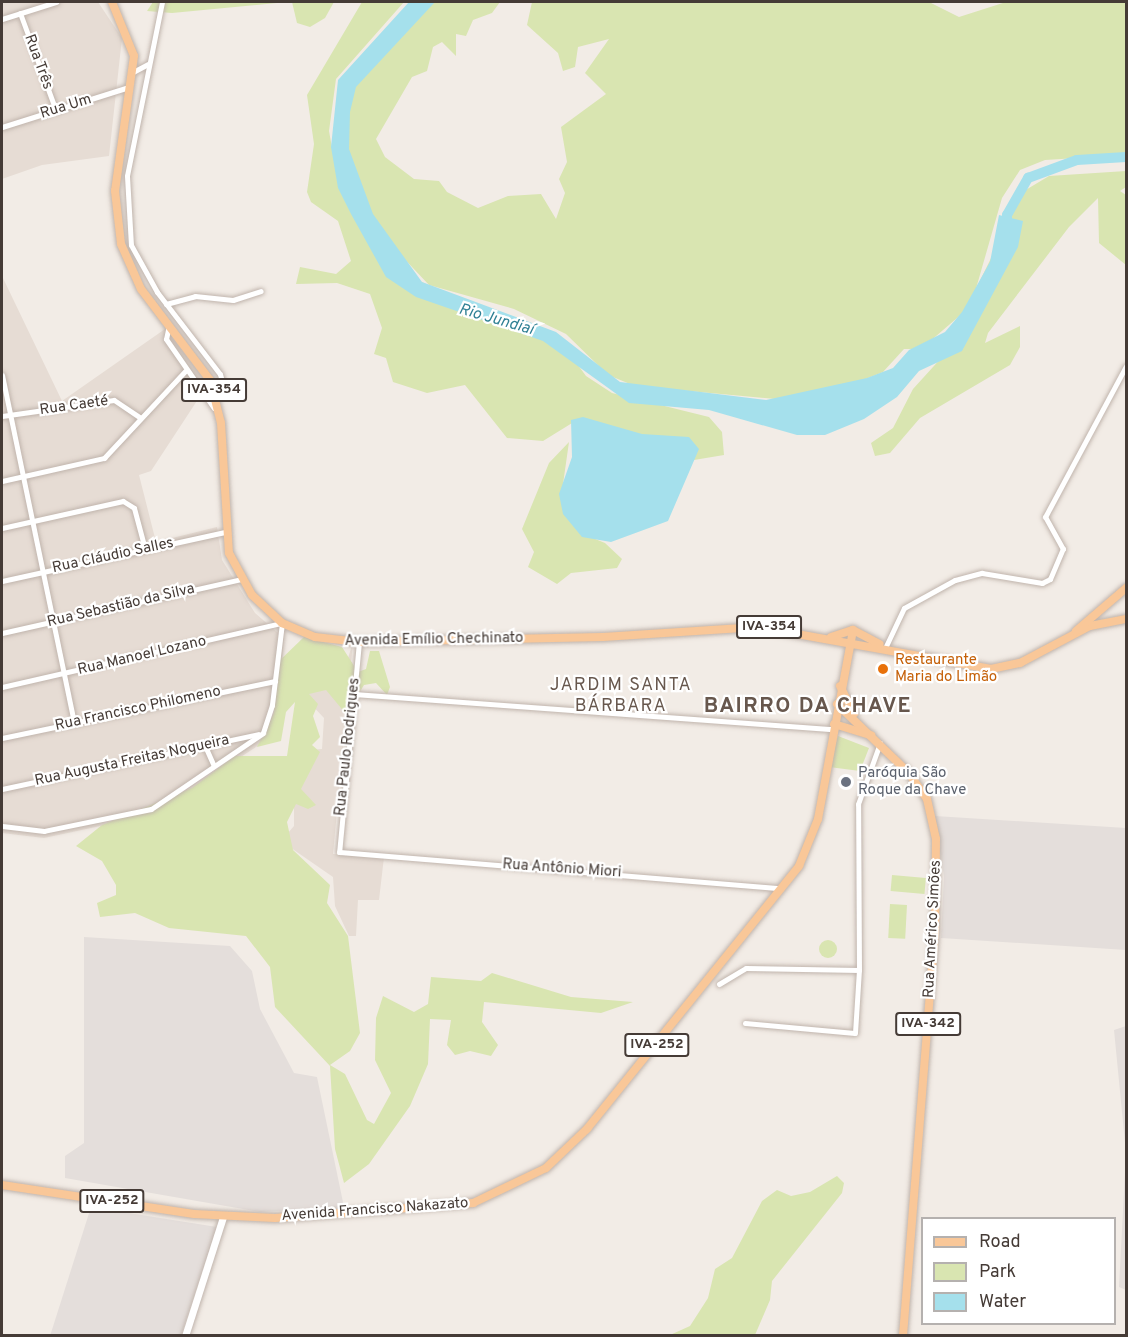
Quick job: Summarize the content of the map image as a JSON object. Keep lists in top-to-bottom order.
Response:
{
  "streets": {
    "main road": [
      "IVA-354",
      "Avenida Emílio Chechinato",
      "Rua Américo Simões",
      "IVA-342",
      "IVA-252",
      "Avenida Francisco Nakazato"
    ],
    "street": [
      "Rua Três",
      "Rua Um",
      "Rua Caeté",
      "Rua Cláudio Salles",
      "Rua Sebastião da Silva",
      "Rua Manoel Lozano",
      "Rua Francisco Philomeno",
      "Rua Paulo Rodrigues",
      "Rua Augusta Freitas Nogueira",
      "Rua Antônio Miori"
    ]
  },
  "crossings": [
    ["Rua Três", "Rua Um"],
    ["Rua Um", "Avenida Emílio Chechinato"],
    ["Rua Cláudio Salles", "Avenida Emílio Chechinato"],
    ["Rua Sebastião da Silva", "Avenida Emílio Chechinato"],
    ["Avenida Emílio Chechinato", "Rua Manoel Lozano"],
    ["Avenida Emílio Chechinato", "Rua Paulo Rodrigues"],
    ["Avenida Emílio Chechinato", "Avenida Francisco Nakazato"],
    ["Rua Paulo Rodrigues", "Rua Antônio Miori"],
    ["Rua Antônio Miori", "Avenida Francisco Nakazato"],
    ["Rua Américo Simões", "Avenida Francisco Nakazato"]
  ],
  "districts": ["JARDIM SANTA BÁRBARA", "BAIRRO DA CHAVE"],
  "water": ["Rio Jundiaí"],
  "places": ["Restaurante Maria do Limão", "Paróquia São Roque da Chave"],
  "legend": ["Road", "Park", "Water"]
}
